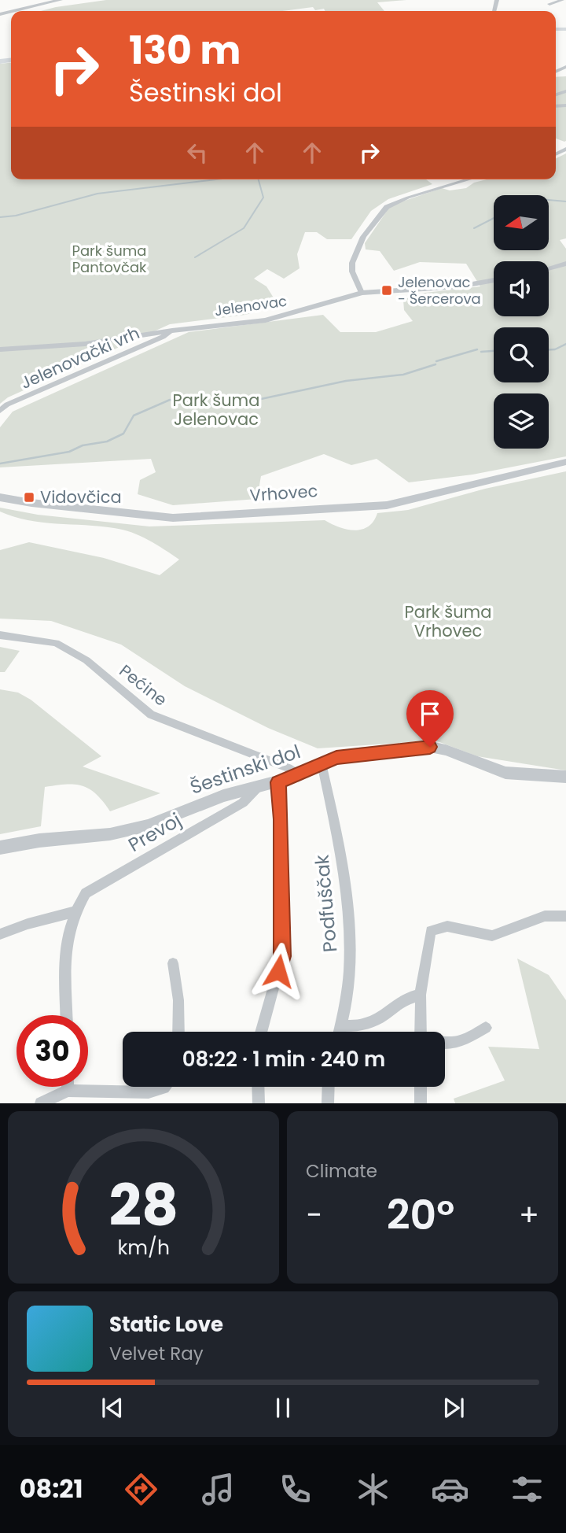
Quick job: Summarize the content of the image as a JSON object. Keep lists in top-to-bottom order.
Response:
{
  "streets": {
    "street": [
      "Jelenovac",
      "Jelenovački vrh",
      "Vrhovec",
      "Pećine",
      "Šestinski dol",
      "Prevoj",
      "Podfuščak"
    ]
  },
  "crossings": [
    ["Jelenovac", "Jelenovački vrh"],
    ["Pećine", "Šestinski dol"],
    ["Šestinski dol", "Prevoj"],
    ["Šestinski dol", "Podfuščak"]
  ],
  "parks": ["Park šuma Pantovčak", "Park šuma Jelenovac", "Park šuma Vrhovec"],
  "places": {
    "transit": ["Jelenovac - Šercerova", "Vidovčica"]
  },
  "north": "left",
  "page": {
    "turn": ["130 m", "Šestinski dol"],
    "limit": "30",
    "trip": "08:22 · 1 min · 240 m",
    "tile": "Climate",
    "heat": ["−", "20°", "+"],
    "song": ["Static Love", "Velvet Ray"],
    "tabs": "08:21",
    "gauge": ["28", "km/h"]
  }
}
